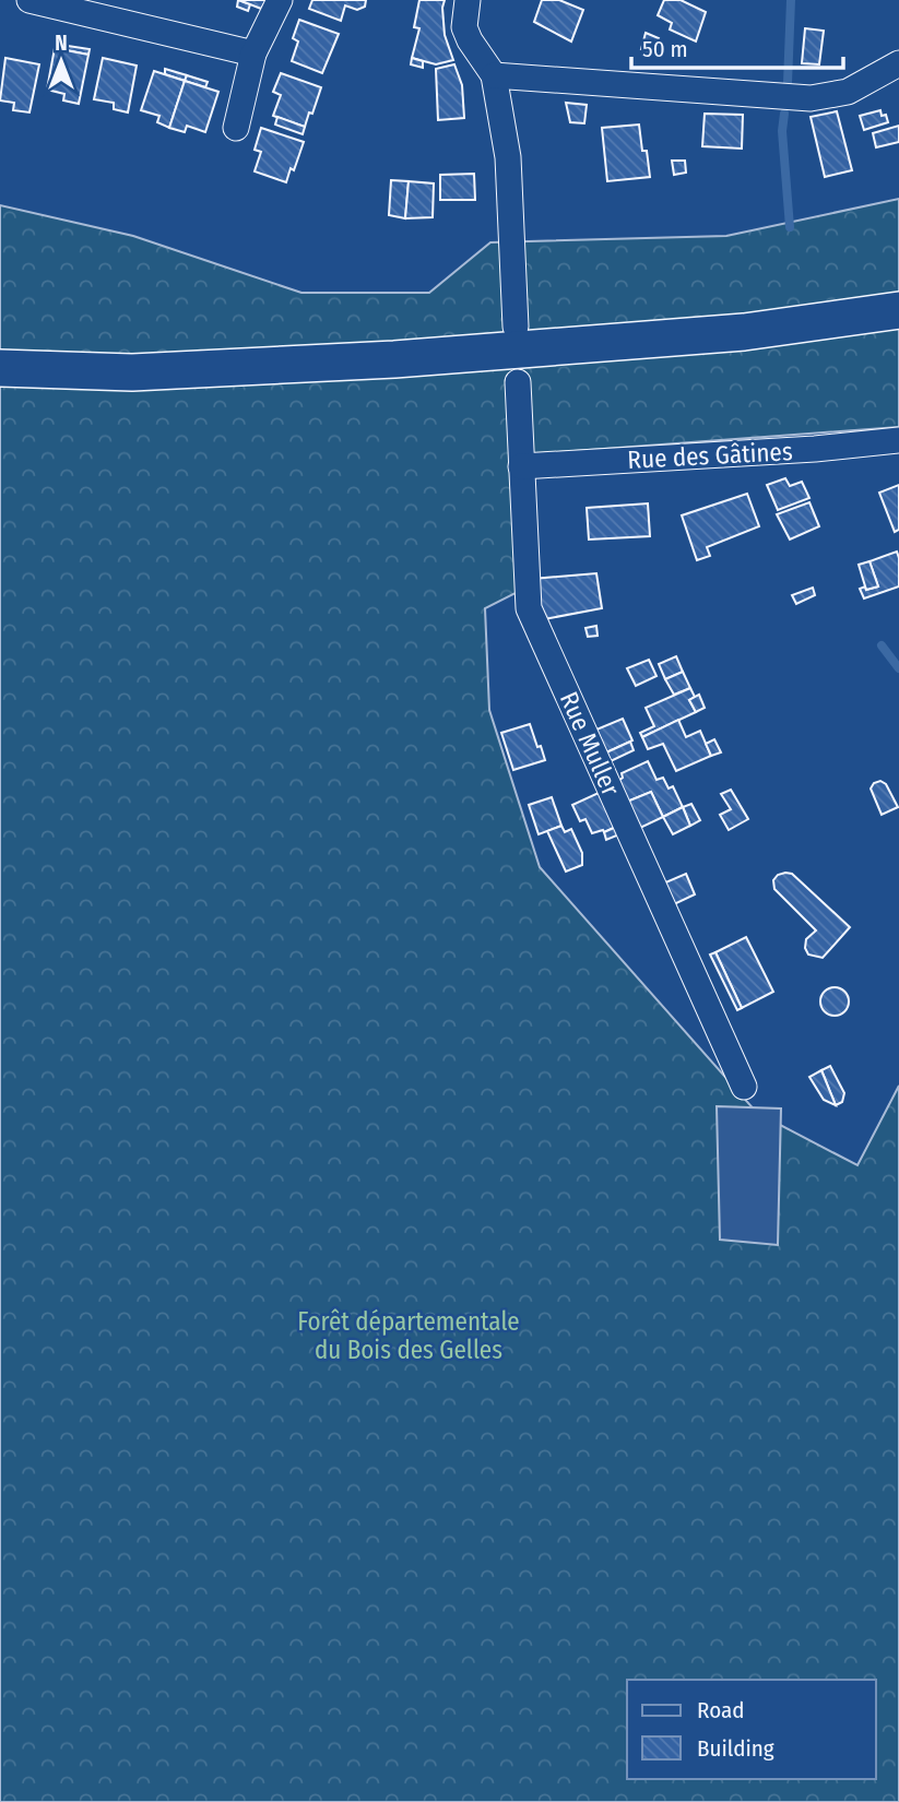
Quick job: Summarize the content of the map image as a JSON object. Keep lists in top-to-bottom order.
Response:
{
  "streets": {
    "street": ["Rue des Gâtines", "Rue Muller"]
  },
  "crossings": [
    ["Rue des Gâtines", "Rue Muller"]
  ],
  "parks": ["Forêt départementale du Bois des Gelles"],
  "legend": ["Road", "Building"],
  "scale_bar": "50 m",
  "north": "top"
}
